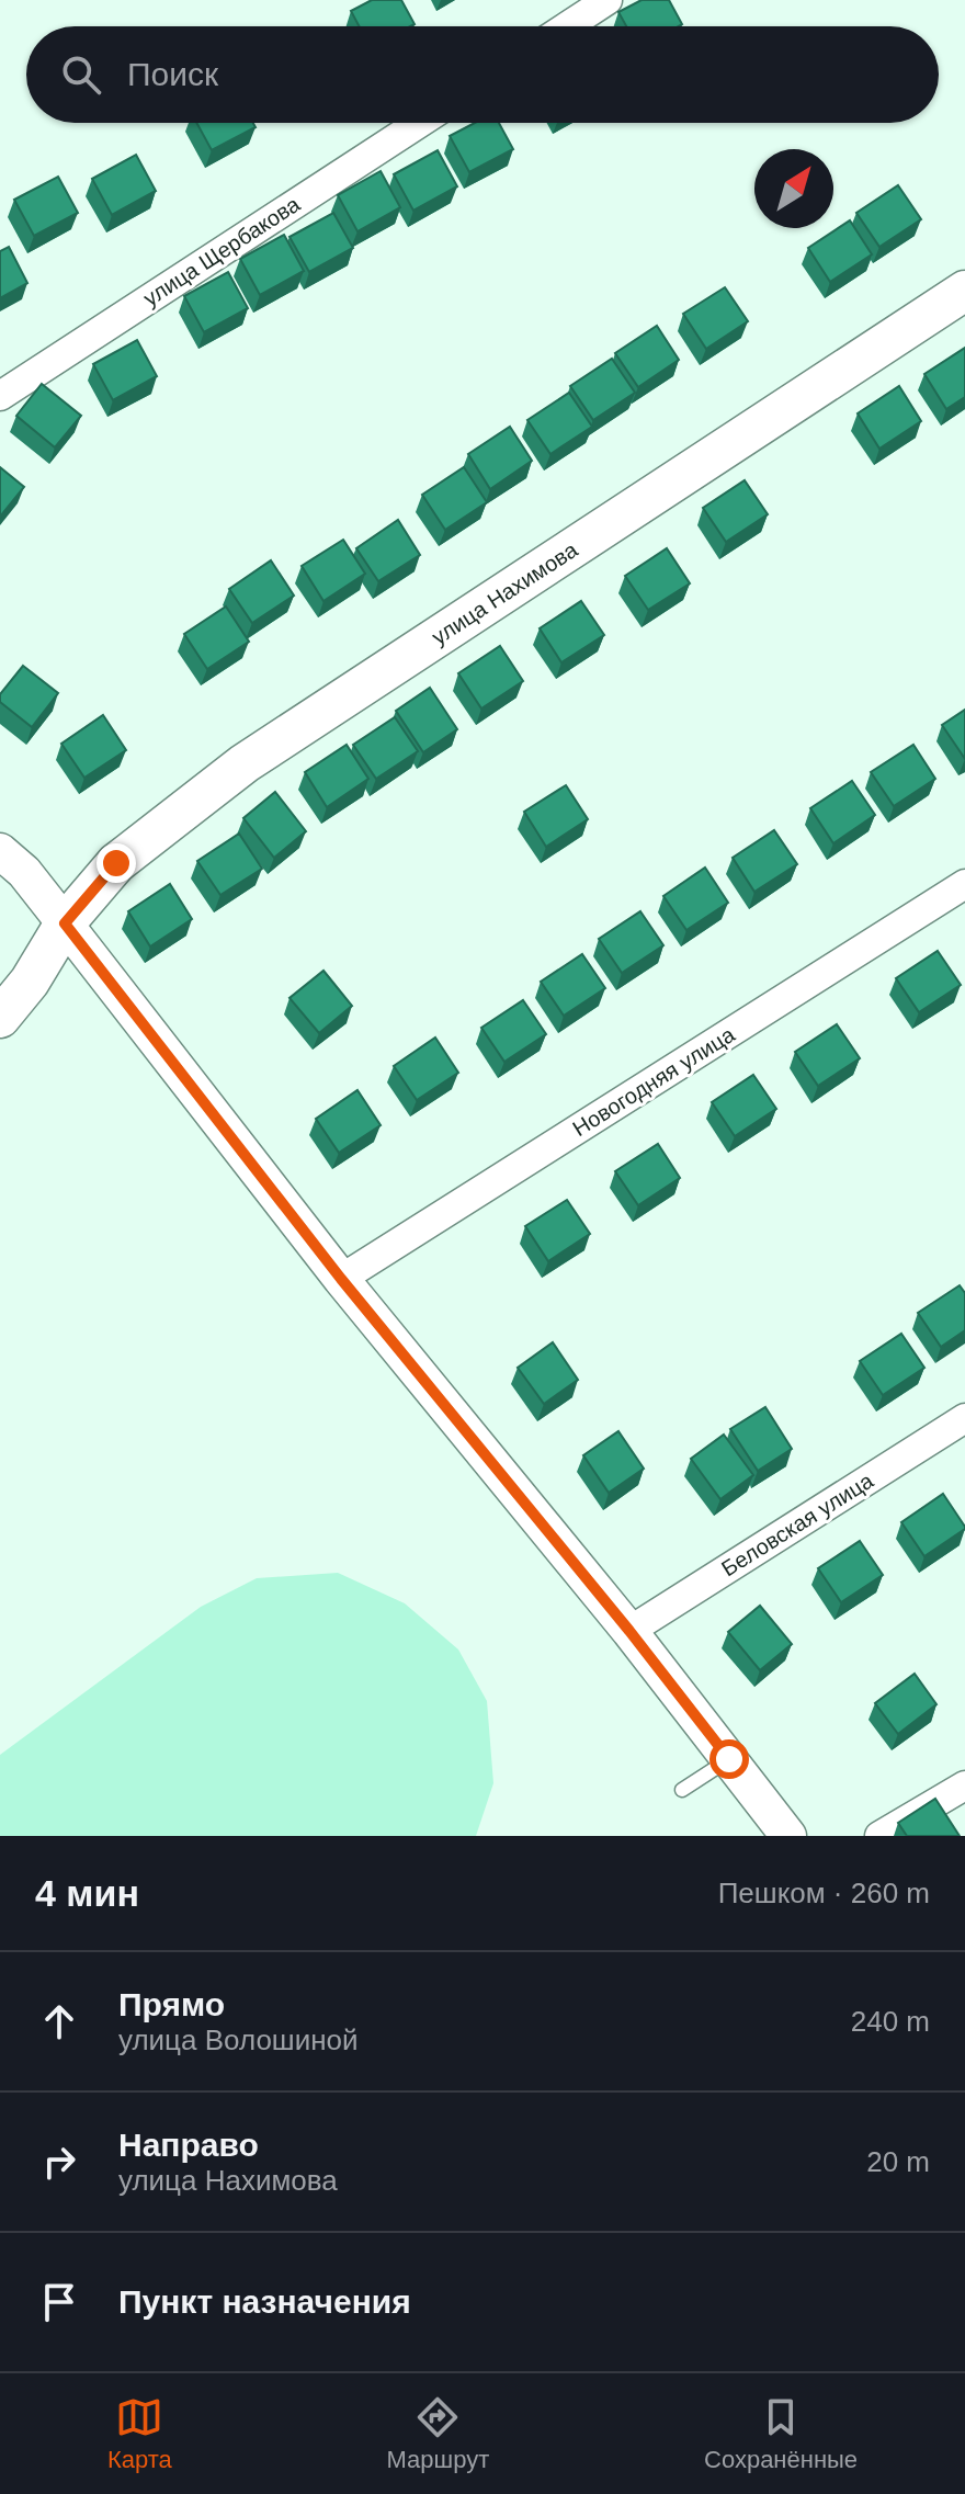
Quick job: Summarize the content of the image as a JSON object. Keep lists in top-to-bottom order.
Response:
{
  "streets": {
    "main road": ["улица Нахимова"],
    "street": ["улица Щербакова", "Новогодняя улица", "Беловская улица"]
  },
  "north": "top right",
  "page": {
    "search": "Поиск",
    "heading": ["4 мин", "Пешком · 260 m"],
    "list": [
      ["Прямо", "улица Волошиной", "240 m"],
      ["Направо", "улица Нахимова", "20 m"],
      "Пункт назначения"
    ],
    "nav": ["Карта", "Маршрут", "Сохранённые"]
  }
}
